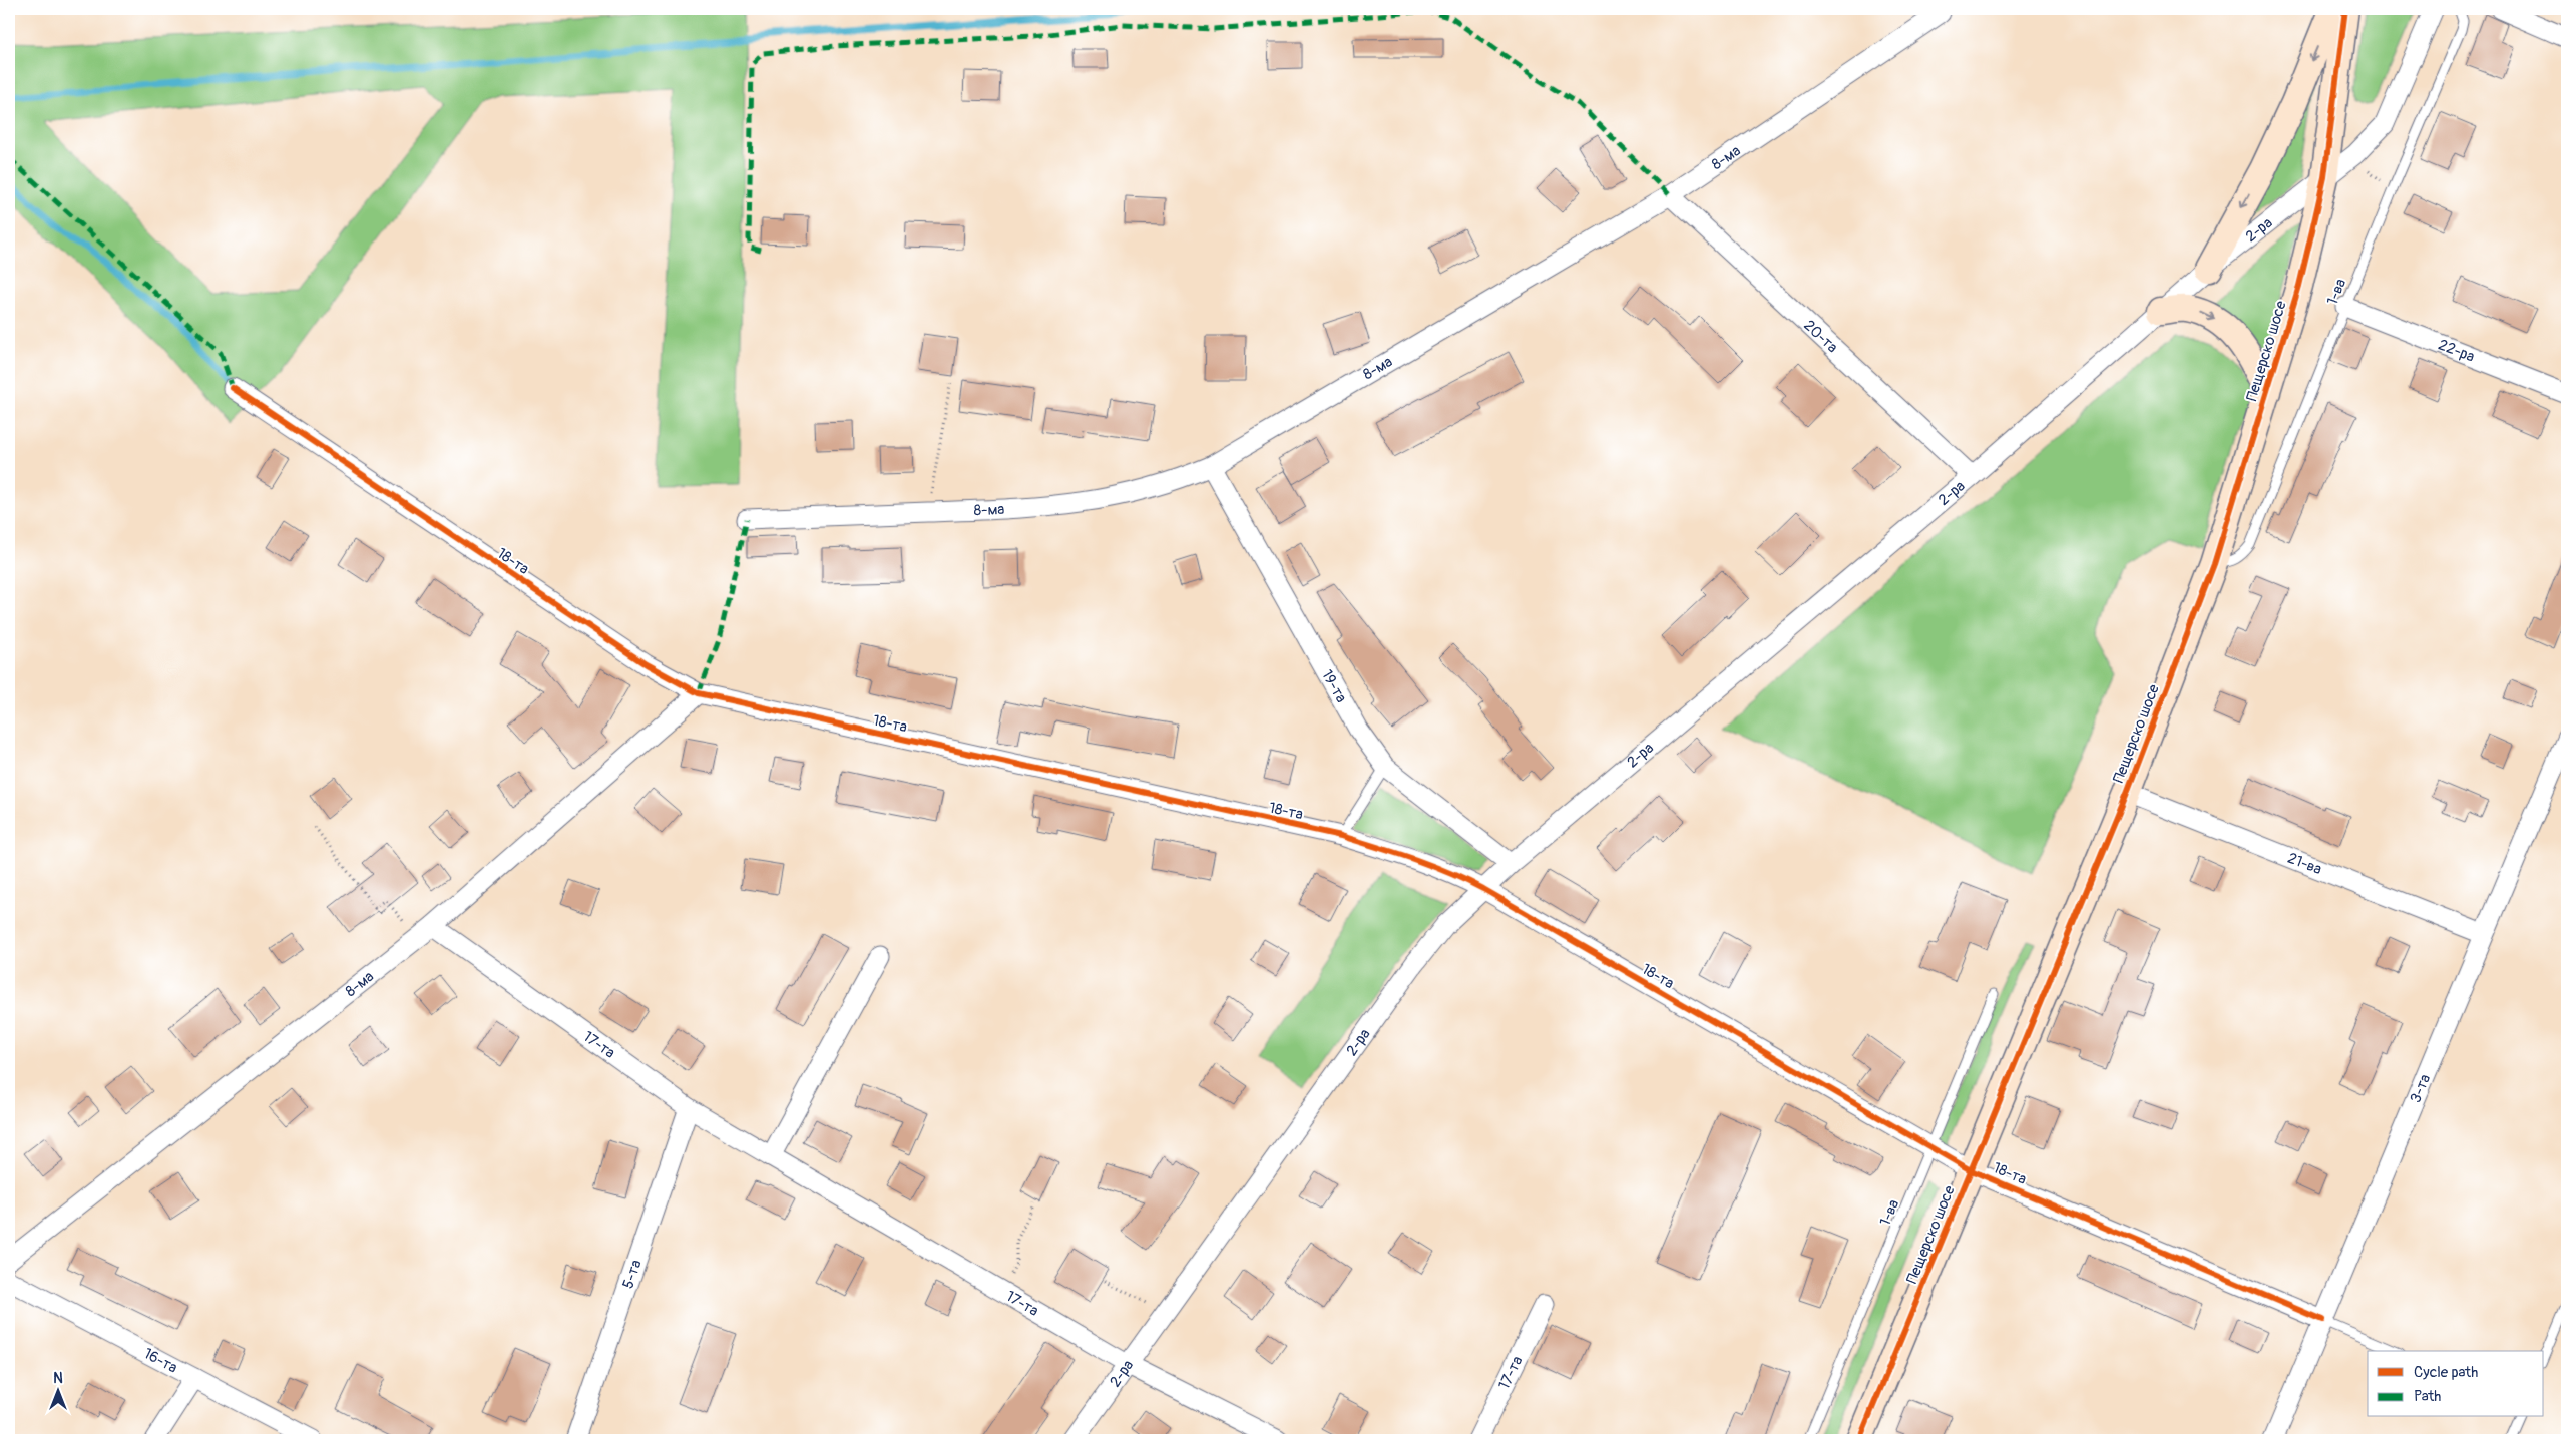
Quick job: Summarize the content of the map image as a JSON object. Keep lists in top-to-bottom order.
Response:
{
  "streets": {
    "main road": ["Пещерско шосе"],
    "street": [
      "8-ма",
      "2-ра",
      "20-та",
      "22-ра",
      "18-та",
      "19-та",
      "21-ва",
      "17-та",
      "3-та",
      "5-та",
      "16-та"
    ],
    "lane": ["1-ва"]
  },
  "crossings": [
    ["8-ма", "20-та"],
    ["8-ма", "18-та"],
    ["8-ма", "19-та"],
    ["8-ма", "17-та"],
    ["2-ра", "20-та"],
    ["2-ра", "Пещерско шосе"],
    ["2-ра", "18-та"],
    ["2-ра", "19-та"],
    ["2-ра", "17-та"],
    ["1-ва", "Пещерско шосе"],
    ["1-ва", "22-ра"],
    ["1-ва", "18-та"],
    ["Пещерско шосе", "18-та"],
    ["Пещерско шосе", "21-ва"],
    ["18-та", "3-та"],
    ["21-ва", "3-та"],
    ["17-та", "5-та"]
  ],
  "legend": ["Cycle path", "Path"],
  "north": "top"
}
